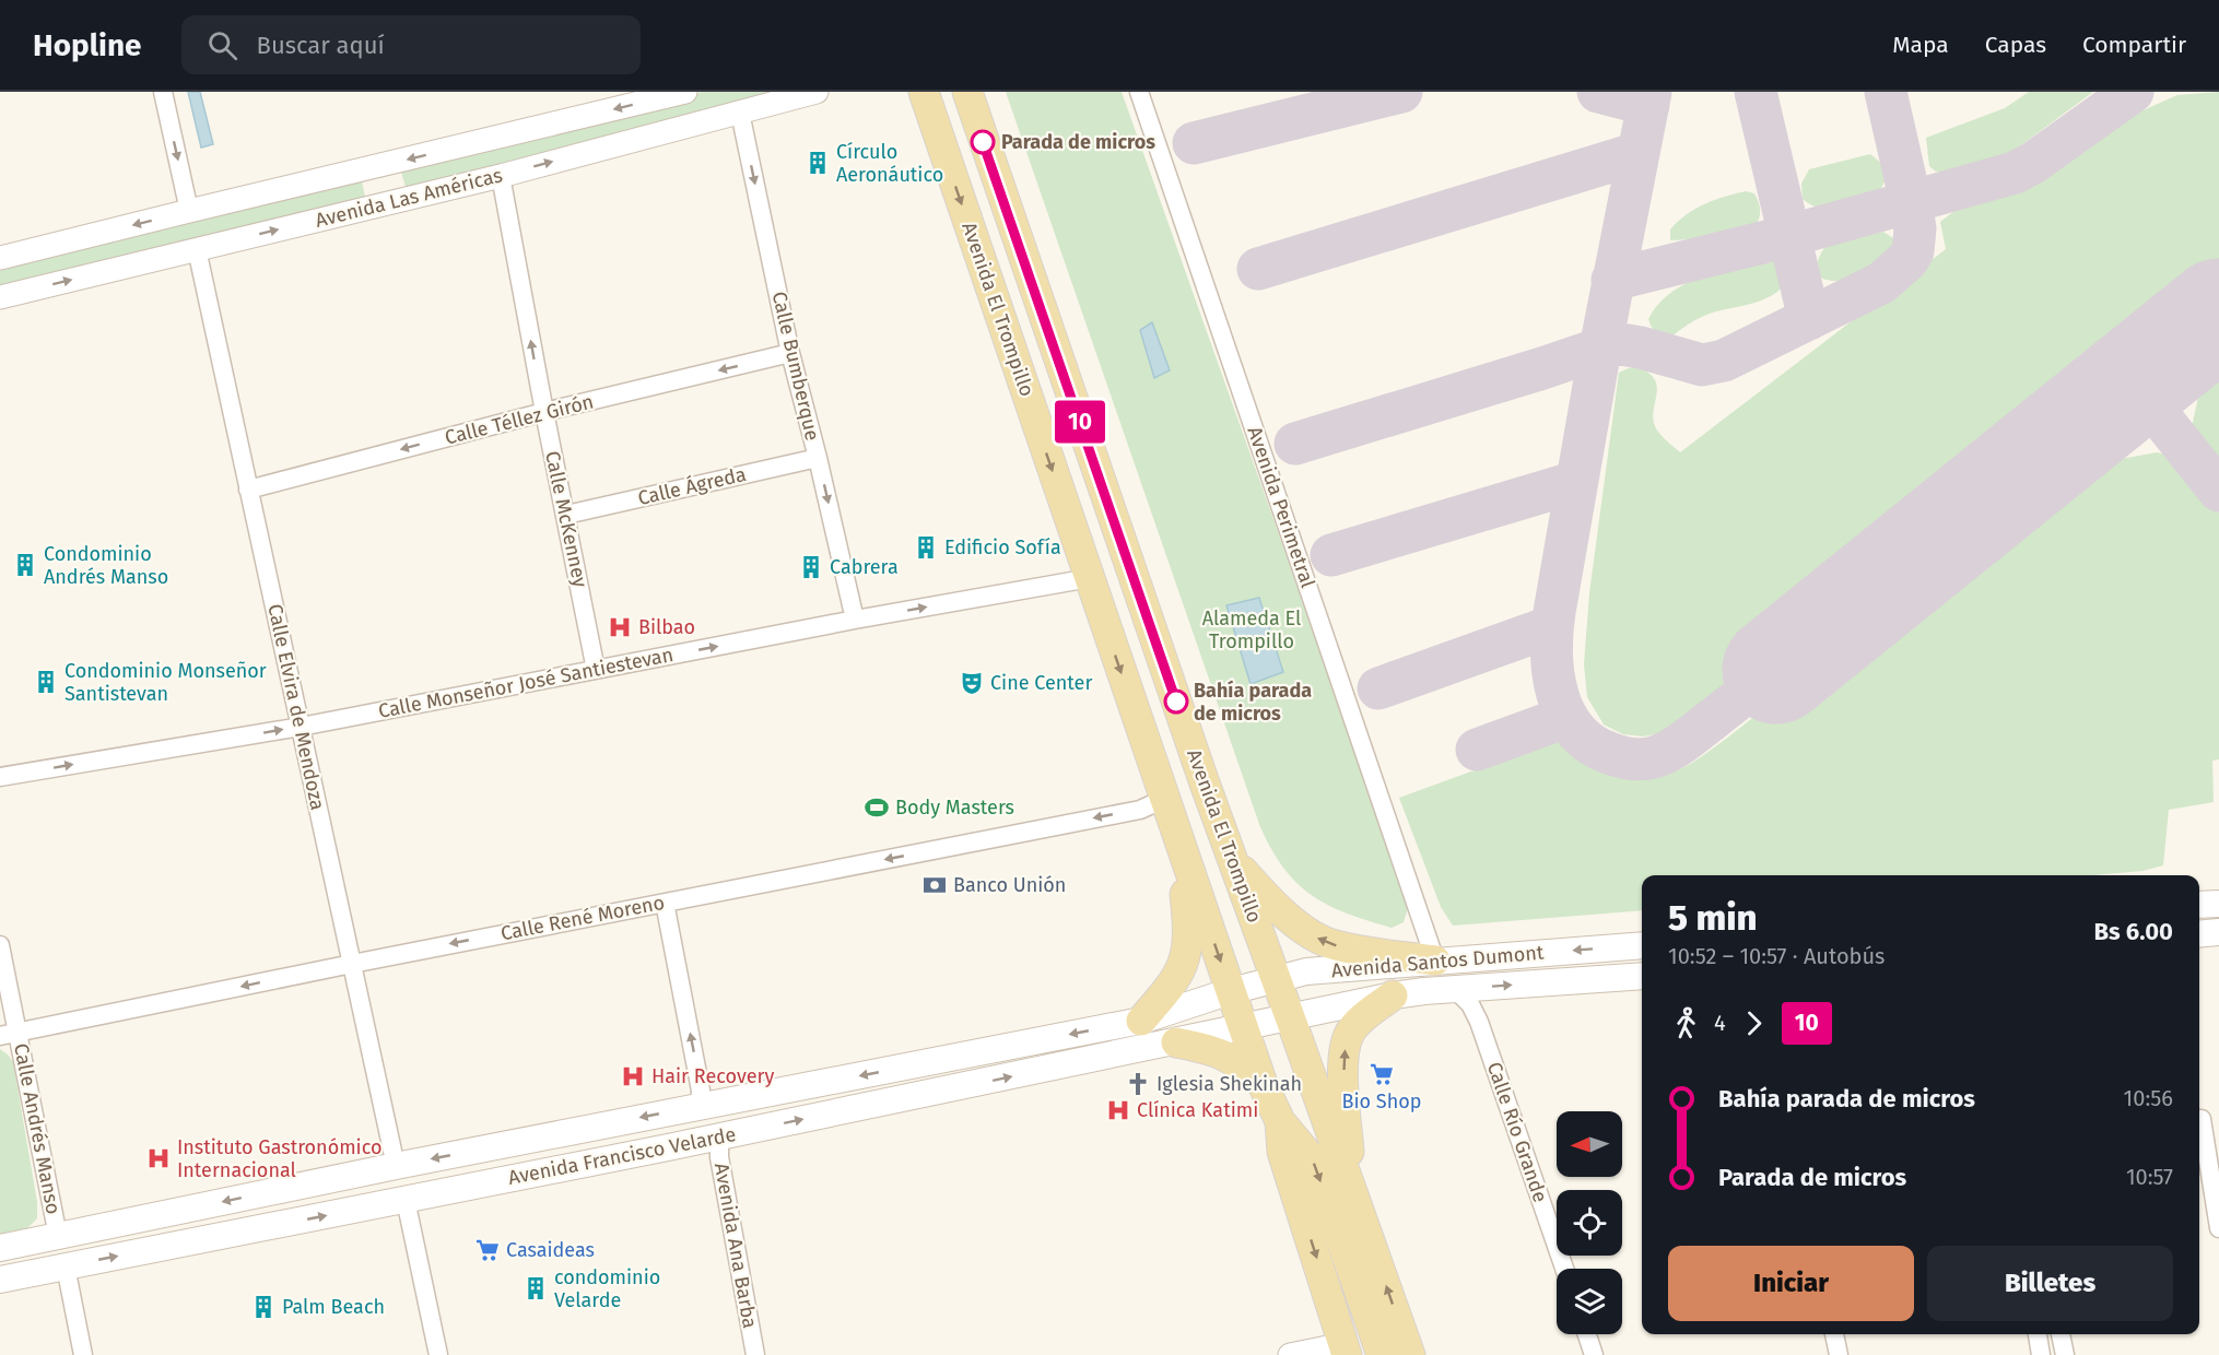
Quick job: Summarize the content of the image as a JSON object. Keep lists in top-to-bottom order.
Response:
{
  "streets": {
    "main road": ["Avenida El Trompillo", "Avenida Santos Dumont", "Avenida Francisco Velarde"],
    "street": [
      "Avenida Las Américas",
      "Calle Bumberque",
      "Calle Téllez Girón",
      "Calle Ágreda",
      "Avenida Perimetral",
      "Calle McKenney",
      "Calle Monseñor José Santiestevan",
      "Calle Elvira de Mendoza",
      "Calle René Moreno",
      "Calle Andrés Manso",
      "Calle Río Grande",
      "Avenida Ana Barba"
    ]
  },
  "crossings": [
    ["Avenida Las Américas", "Calle Bumberque"],
    ["Avenida Las Américas", "Calle McKenney"],
    ["Avenida Las Américas", "Calle Elvira de Mendoza"],
    ["Avenida El Trompillo", "Calle Monseñor José Santiestevan"],
    ["Avenida El Trompillo", "Calle René Moreno"],
    ["Avenida El Trompillo", "Avenida Santos Dumont"],
    ["Avenida El Trompillo", "Avenida Francisco Velarde"],
    ["Calle Bumberque", "Calle Téllez Girón"],
    ["Calle Bumberque", "Calle Ágreda"],
    ["Calle Bumberque", "Calle Monseñor José Santiestevan"],
    ["Calle Téllez Girón", "Calle McKenney"],
    ["Calle Téllez Girón", "Calle Elvira de Mendoza"],
    ["Calle Ágreda", "Calle McKenney"],
    ["Avenida Perimetral", "Avenida Santos Dumont"],
    ["Calle McKenney", "Calle Monseñor José Santiestevan"],
    ["Calle Monseñor José Santiestevan", "Calle Elvira de Mendoza"],
    ["Calle Elvira de Mendoza", "Calle René Moreno"],
    ["Calle Elvira de Mendoza", "Avenida Francisco Velarde"],
    ["Calle René Moreno", "Calle Andrés Manso"],
    ["Avenida Santos Dumont", "Calle Río Grande"],
    ["Avenida Santos Dumont", "Avenida Francisco Velarde"],
    ["Calle Andrés Manso", "Avenida Francisco Velarde"],
    ["Avenida Francisco Velarde", "Avenida Ana Barba"]
  ],
  "one_way": [
    "Calle Bumberque",
    "Calle Téllez Girón",
    "Calle McKenney",
    "Calle Monseñor José Santiestevan",
    "Calle René Moreno"
  ],
  "parks": ["Alameda El Trompillo"],
  "places": {
    "other": ["Parada de micros", "Bahía parada de micros"],
    "building": [
      "Círculo Aeronáutico",
      "Edificio Sofía",
      "Condominio Andrés Manso",
      "Cabrera",
      "Condominio Monseñor Santistevan",
      "condominio Velarde",
      "Palm Beach"
    ],
    "hospital": [
      "Bilbao",
      "Hair Recovery",
      "Clínica Katimi",
      "Instituto Gastronómico Internacional"
    ],
    "theatre": ["Cine Center"],
    "sports": ["Body Masters"],
    "bank": ["Banco Unión"],
    "supermarket": ["Bio Shop", "Casaideas"],
    "church": ["Iglesia Shekinah"]
  },
  "lines": ["bus line 10"],
  "north": "left",
  "page": {
    "header": "Hopline",
    "search": "Buscar aquí",
    "nav": ["Mapa", "Capas", "Compartir"],
    "on_map": "10",
    "heading": ["5 min", "10:52 – 10:57 · Autobús", "Bs 6.00"],
    "legs": ["4", "10"],
    "list": [
      {
        "name": "Bahía parada de micros",
        "value": "10:56"
      },
      {
        "name": "Parada de micros",
        "value": "10:57"
      }
    ],
    "buttons": ["Iniciar", "Billetes"]
  }
}
